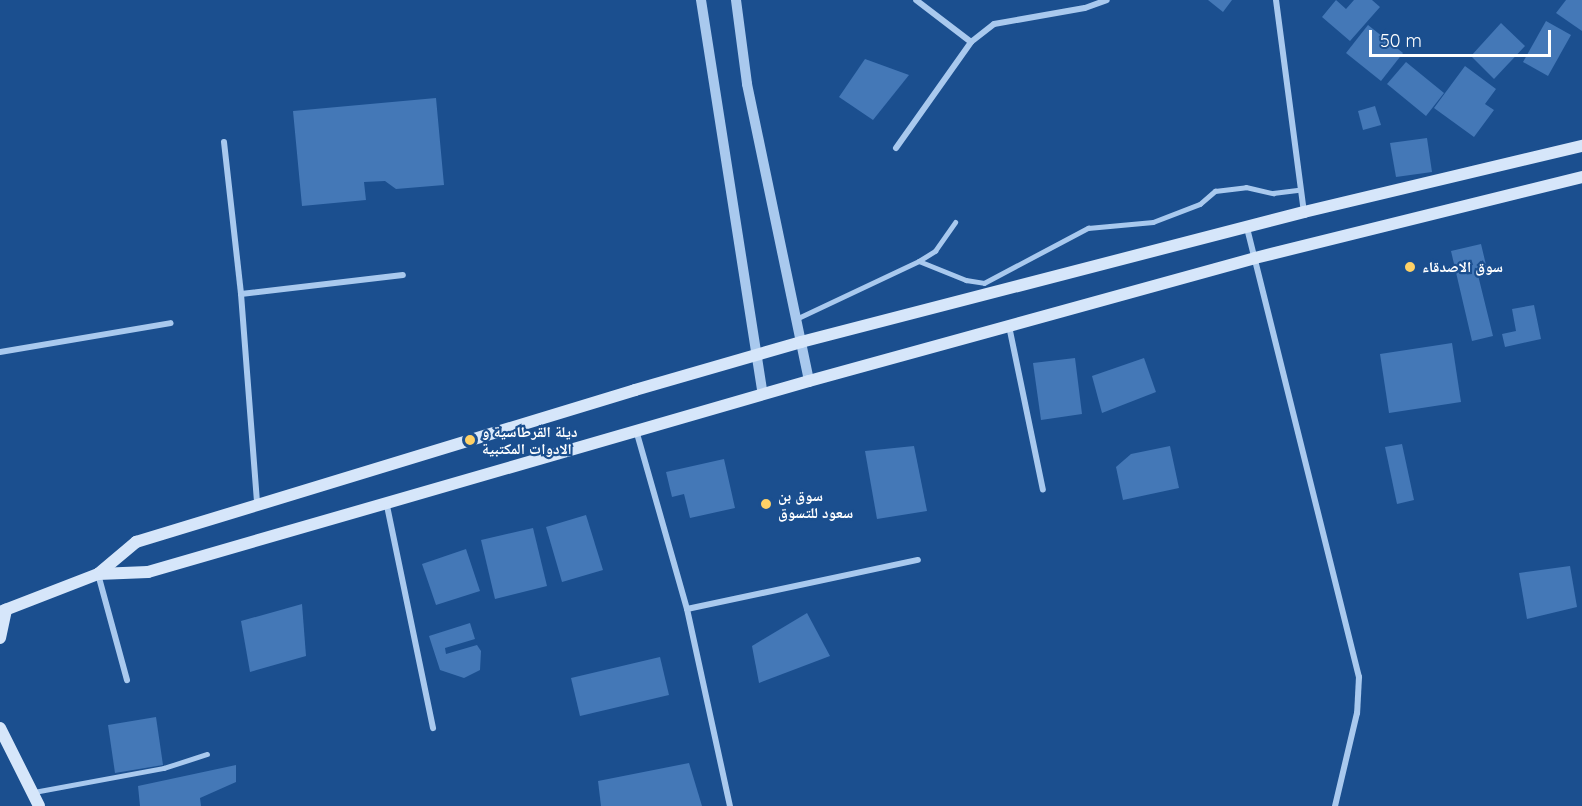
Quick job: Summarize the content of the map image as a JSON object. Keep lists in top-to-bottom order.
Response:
{
  "places": ["سوق الاصدقاء", "ديلة القرطاسية و الادوات المكتبية", "سوق بن سعود للتسوق"],
  "scale_bar": "50 m"
}
